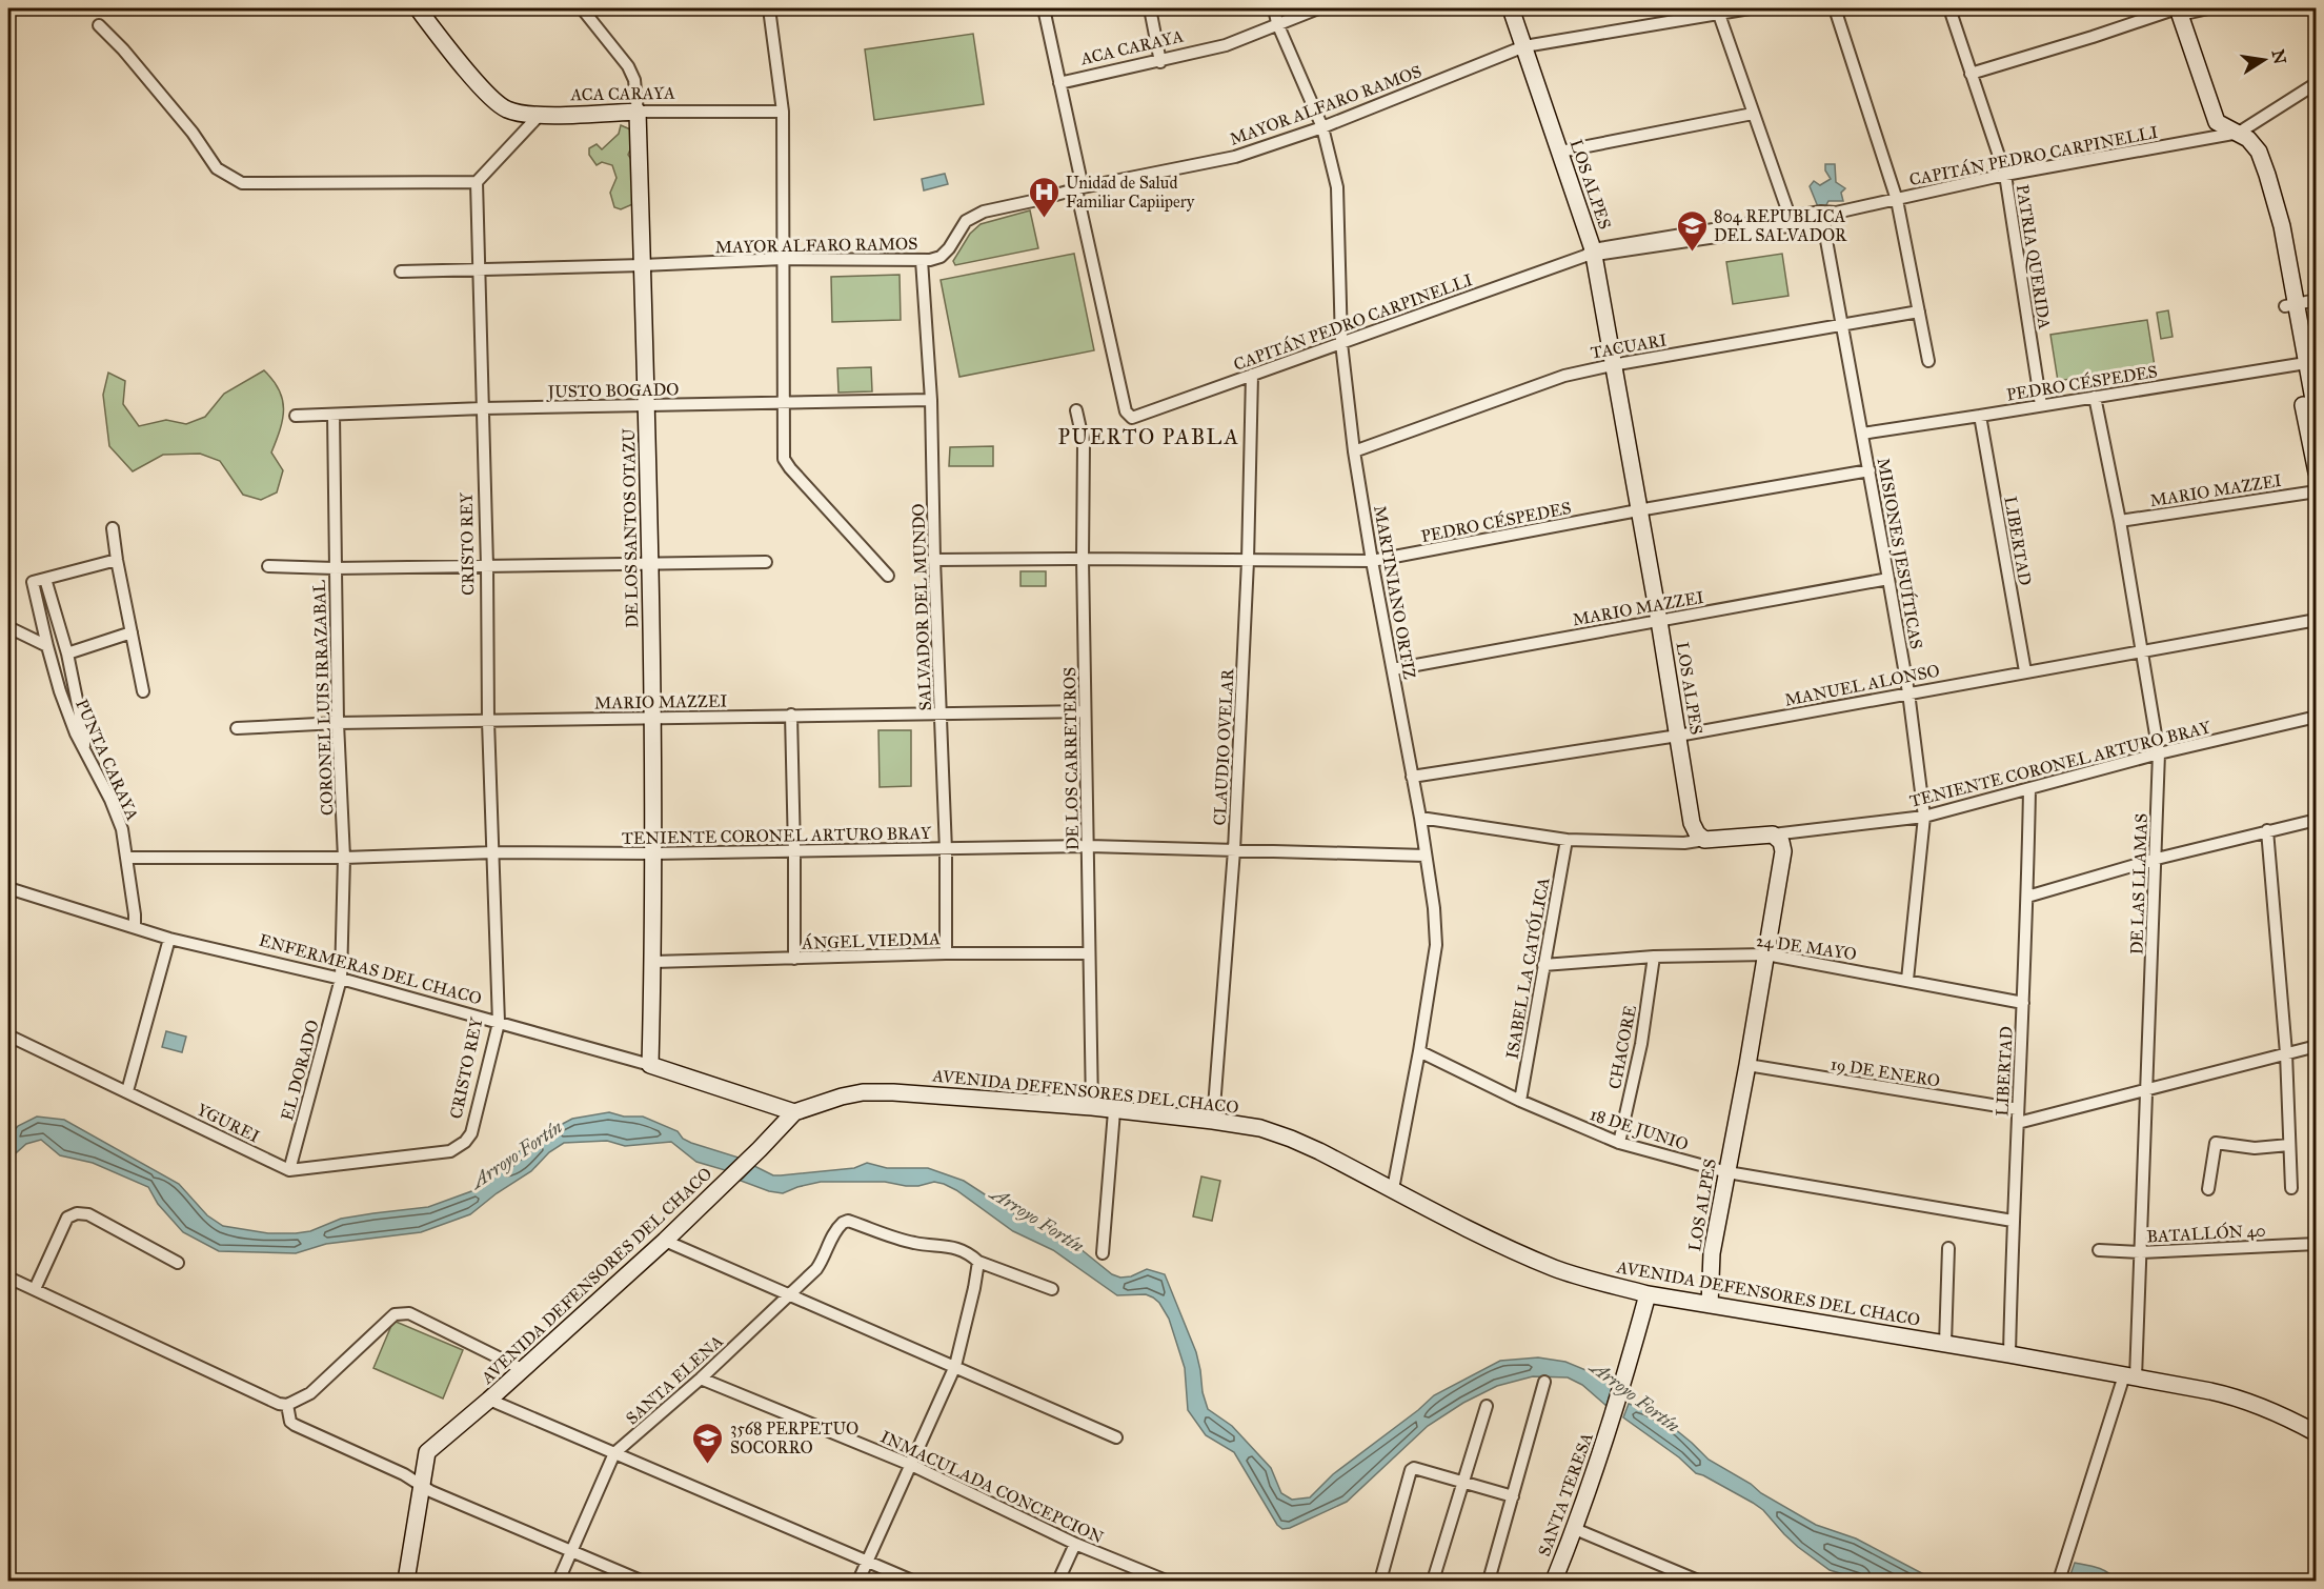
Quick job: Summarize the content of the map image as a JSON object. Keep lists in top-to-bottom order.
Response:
{
  "streets": {
    "street": [
      "ACA CARAYA",
      "MAYOR ALFARO RAMOS",
      "CAPITÁN PEDRO CARPINELLI",
      "LOS ALPES",
      "PATRIA QUERIDA",
      "TACUARI",
      "PEDRO CÉSPEDES",
      "JUSTO BOGADO",
      "MARIO MAZZEI",
      "DE LOS SANTOS OTAZU",
      "LIBERTAD",
      "CRISTO REY",
      "MISIONES JESUÍTICAS",
      "MARTINIANO ORTIZ",
      "SALVADOR DEL MUNDO",
      "MANUEL ALONSO",
      "CORONEL LUIS IRRAZABAL",
      "CLAUDIO OVELAR",
      "DE LOS CARRETEROS",
      "PUNTA CARAYA",
      "TENIENTE CORONEL ARTURO BRAY",
      "DE LAS LLAMAS",
      "ÁNGEL VIEDMA",
      "24 DE MAYO",
      "ISABEL LA CATÓLICA",
      "ENFERMERAS DEL CHACO",
      "CHACORE",
      "EL DORADO",
      "19 DE ENERO",
      "AVENIDA DEFENSORES DEL CHACO",
      "YGUREI",
      "18 DE JUNIO",
      "BATALLÓN 40",
      "SANTA ELENA",
      "INMACULADA CONCEPCION",
      "SANTA TERESA"
    ]
  },
  "crossings": [
    ["ACA CARAYA", "DE LOS SANTOS OTAZU"],
    ["ACA CARAYA", "MARTINIANO ORTIZ"],
    ["MAYOR ALFARO RAMOS", "CAPITÁN PEDRO CARPINELLI"],
    ["MAYOR ALFARO RAMOS", "LOS ALPES"],
    ["MAYOR ALFARO RAMOS", "DE LOS SANTOS OTAZU"],
    ["MAYOR ALFARO RAMOS", "CRISTO REY"],
    ["MAYOR ALFARO RAMOS", "MARTINIANO ORTIZ"],
    ["MAYOR ALFARO RAMOS", "SALVADOR DEL MUNDO"],
    ["CAPITÁN PEDRO CARPINELLI", "LOS ALPES"],
    ["CAPITÁN PEDRO CARPINELLI", "PATRIA QUERIDA"],
    ["CAPITÁN PEDRO CARPINELLI", "MISIONES JESUÍTICAS"],
    ["CAPITÁN PEDRO CARPINELLI", "MARTINIANO ORTIZ"],
    ["CAPITÁN PEDRO CARPINELLI", "CLAUDIO OVELAR"],
    ["LOS ALPES", "TACUARI"],
    ["LOS ALPES", "PEDRO CÉSPEDES"],
    ["LOS ALPES", "MARIO MAZZEI"],
    ["LOS ALPES", "MANUEL ALONSO"],
    ["LOS ALPES", "TENIENTE CORONEL ARTURO BRAY"],
    ["LOS ALPES", "24 DE MAYO"],
    ["LOS ALPES", "19 DE ENERO"],
    ["LOS ALPES", "AVENIDA DEFENSORES DEL CHACO"],
    ["LOS ALPES", "18 DE JUNIO"],
    ["PATRIA QUERIDA", "PEDRO CÉSPEDES"],
    ["TACUARI", "MISIONES JESUÍTICAS"],
    ["TACUARI", "MARTINIANO ORTIZ"],
    ["PEDRO CÉSPEDES", "LIBERTAD"],
    ["PEDRO CÉSPEDES", "MISIONES JESUÍTICAS"],
    ["PEDRO CÉSPEDES", "MARTINIANO ORTIZ"],
    ["PEDRO CÉSPEDES", "SALVADOR DEL MUNDO"],
    ["PEDRO CÉSPEDES", "CLAUDIO OVELAR"],
    ["PEDRO CÉSPEDES", "DE LOS CARRETEROS"],
    ["PEDRO CÉSPEDES", "DE LAS LLAMAS"],
    ["JUSTO BOGADO", "DE LOS SANTOS OTAZU"],
    ["JUSTO BOGADO", "CRISTO REY"],
    ["JUSTO BOGADO", "SALVADOR DEL MUNDO"],
    ["JUSTO BOGADO", "CORONEL LUIS IRRAZABAL"],
    ["MARIO MAZZEI", "DE LOS SANTOS OTAZU"],
    ["MARIO MAZZEI", "CRISTO REY"],
    ["MARIO MAZZEI", "MISIONES JESUÍTICAS"],
    ["MARIO MAZZEI", "MARTINIANO ORTIZ"],
    ["MARIO MAZZEI", "SALVADOR DEL MUNDO"],
    ["MARIO MAZZEI", "CORONEL LUIS IRRAZABAL"],
    ["MARIO MAZZEI", "DE LOS CARRETEROS"],
    ["MARIO MAZZEI", "DE LAS LLAMAS"],
    ["DE LOS SANTOS OTAZU", "TENIENTE CORONEL ARTURO BRAY"],
    ["DE LOS SANTOS OTAZU", "ÁNGEL VIEDMA"],
    ["DE LOS SANTOS OTAZU", "ENFERMERAS DEL CHACO"],
    ["LIBERTAD", "MANUEL ALONSO"],
    ["LIBERTAD", "TENIENTE CORONEL ARTURO BRAY"],
    ["LIBERTAD", "24 DE MAYO"],
    ["LIBERTAD", "19 DE ENERO"],
    ["LIBERTAD", "AVENIDA DEFENSORES DEL CHACO"],
    ["LIBERTAD", "18 DE JUNIO"],
    ["CRISTO REY", "TENIENTE CORONEL ARTURO BRAY"],
    ["CRISTO REY", "ENFERMERAS DEL CHACO"],
    ["CRISTO REY", "EL DORADO"],
    ["CRISTO REY", "YGUREI"],
    ["MISIONES JESUÍTICAS", "MANUEL ALONSO"],
    ["MISIONES JESUÍTICAS", "TENIENTE CORONEL ARTURO BRAY"],
    ["MISIONES JESUÍTICAS", "24 DE MAYO"],
    ["MARTINIANO ORTIZ", "MANUEL ALONSO"],
    ["MARTINIANO ORTIZ", "TENIENTE CORONEL ARTURO BRAY"],
    ["MARTINIANO ORTIZ", "AVENIDA DEFENSORES DEL CHACO"],
    ["MARTINIANO ORTIZ", "18 DE JUNIO"],
    ["SALVADOR DEL MUNDO", "TENIENTE CORONEL ARTURO BRAY"],
    ["SALVADOR DEL MUNDO", "ÁNGEL VIEDMA"],
    ["MANUEL ALONSO", "DE LAS LLAMAS"],
    ["CORONEL LUIS IRRAZABAL", "TENIENTE CORONEL ARTURO BRAY"],
    ["CORONEL LUIS IRRAZABAL", "ENFERMERAS DEL CHACO"],
    ["CORONEL LUIS IRRAZABAL", "EL DORADO"],
    ["CLAUDIO OVELAR", "TENIENTE CORONEL ARTURO BRAY"],
    ["CLAUDIO OVELAR", "AVENIDA DEFENSORES DEL CHACO"],
    ["DE LOS CARRETEROS", "TENIENTE CORONEL ARTURO BRAY"],
    ["DE LOS CARRETEROS", "ÁNGEL VIEDMA"],
    ["DE LOS CARRETEROS", "AVENIDA DEFENSORES DEL CHACO"],
    ["PUNTA CARAYA", "TENIENTE CORONEL ARTURO BRAY"],
    ["PUNTA CARAYA", "ENFERMERAS DEL CHACO"],
    ["TENIENTE CORONEL ARTURO BRAY", "DE LAS LLAMAS"],
    ["DE LAS LLAMAS", "AVENIDA DEFENSORES DEL CHACO"],
    ["DE LAS LLAMAS", "BATALLÓN 40"],
    ["24 DE MAYO", "ISABEL LA CATÓLICA"],
    ["24 DE MAYO", "CHACORE"],
    ["ISABEL LA CATÓLICA", "18 DE JUNIO"],
    ["ENFERMERAS DEL CHACO", "EL DORADO"],
    ["ENFERMERAS DEL CHACO", "AVENIDA DEFENSORES DEL CHACO"],
    ["CHACORE", "18 DE JUNIO"],
    ["EL DORADO", "YGUREI"],
    ["AVENIDA DEFENSORES DEL CHACO", "SANTA TERESA"],
    ["SANTA ELENA", "INMACULADA CONCEPCION"]
  ],
  "districts": ["PUERTO PABLA"],
  "water": ["Arroyo Fortín"],
  "places": {
    "hospital": ["Unidad de Salud Familiar Capiipery"],
    "school or university": ["804 REPUBLICA DEL SALVADOR", "3568 PERPETUO SOCORRO"]
  },
  "north": "right"
}
